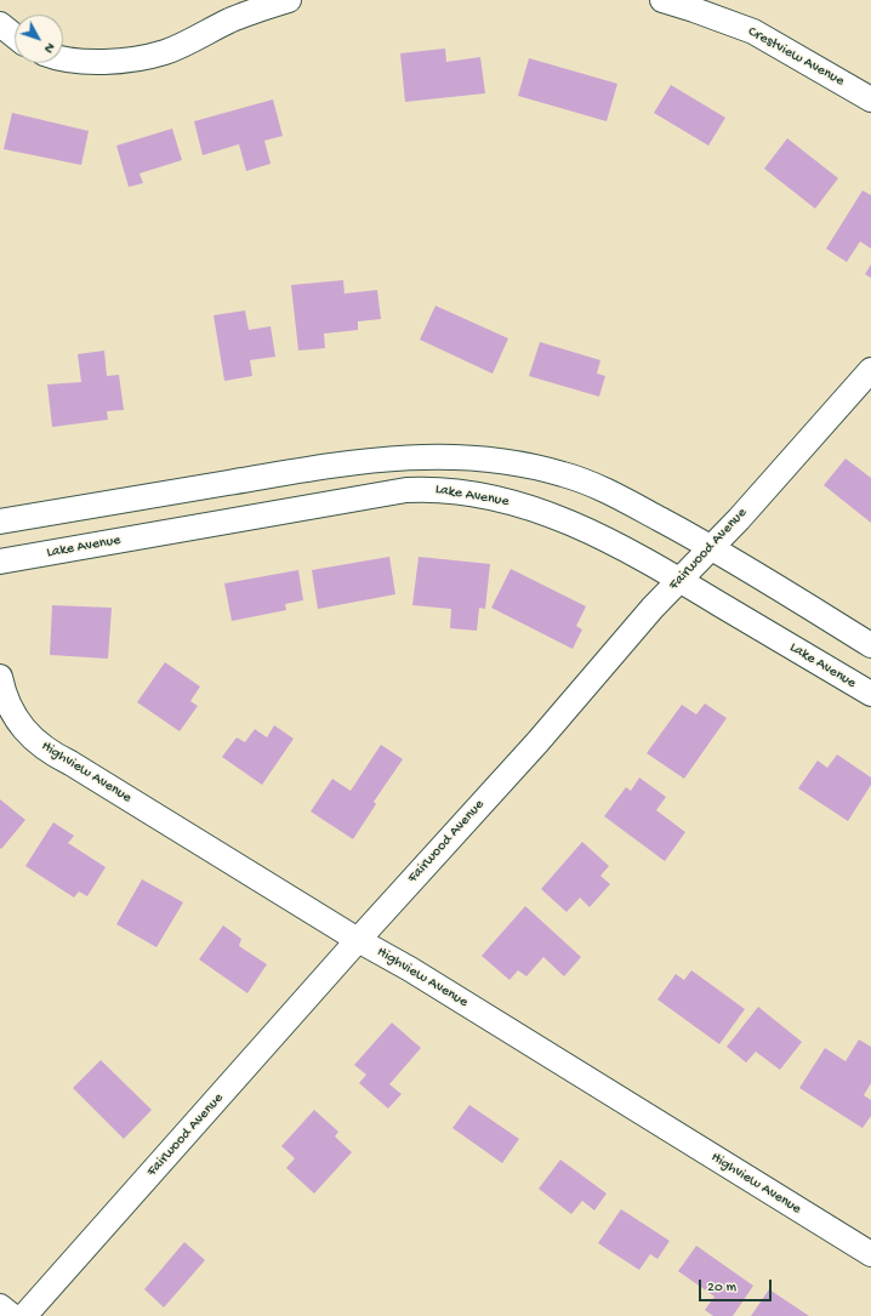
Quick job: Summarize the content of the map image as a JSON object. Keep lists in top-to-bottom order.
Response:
{
  "streets": {
    "street": [
      "Crestview Avenue",
      "Lake Avenue",
      "Fairwood Avenue",
      "Highview Avenue"
    ]
  },
  "crossings": [
    ["Lake Avenue", "Fairwood Avenue"],
    ["Fairwood Avenue", "Highview Avenue"]
  ],
  "scale_bar": "20 m",
  "north": "bottom right"
}
